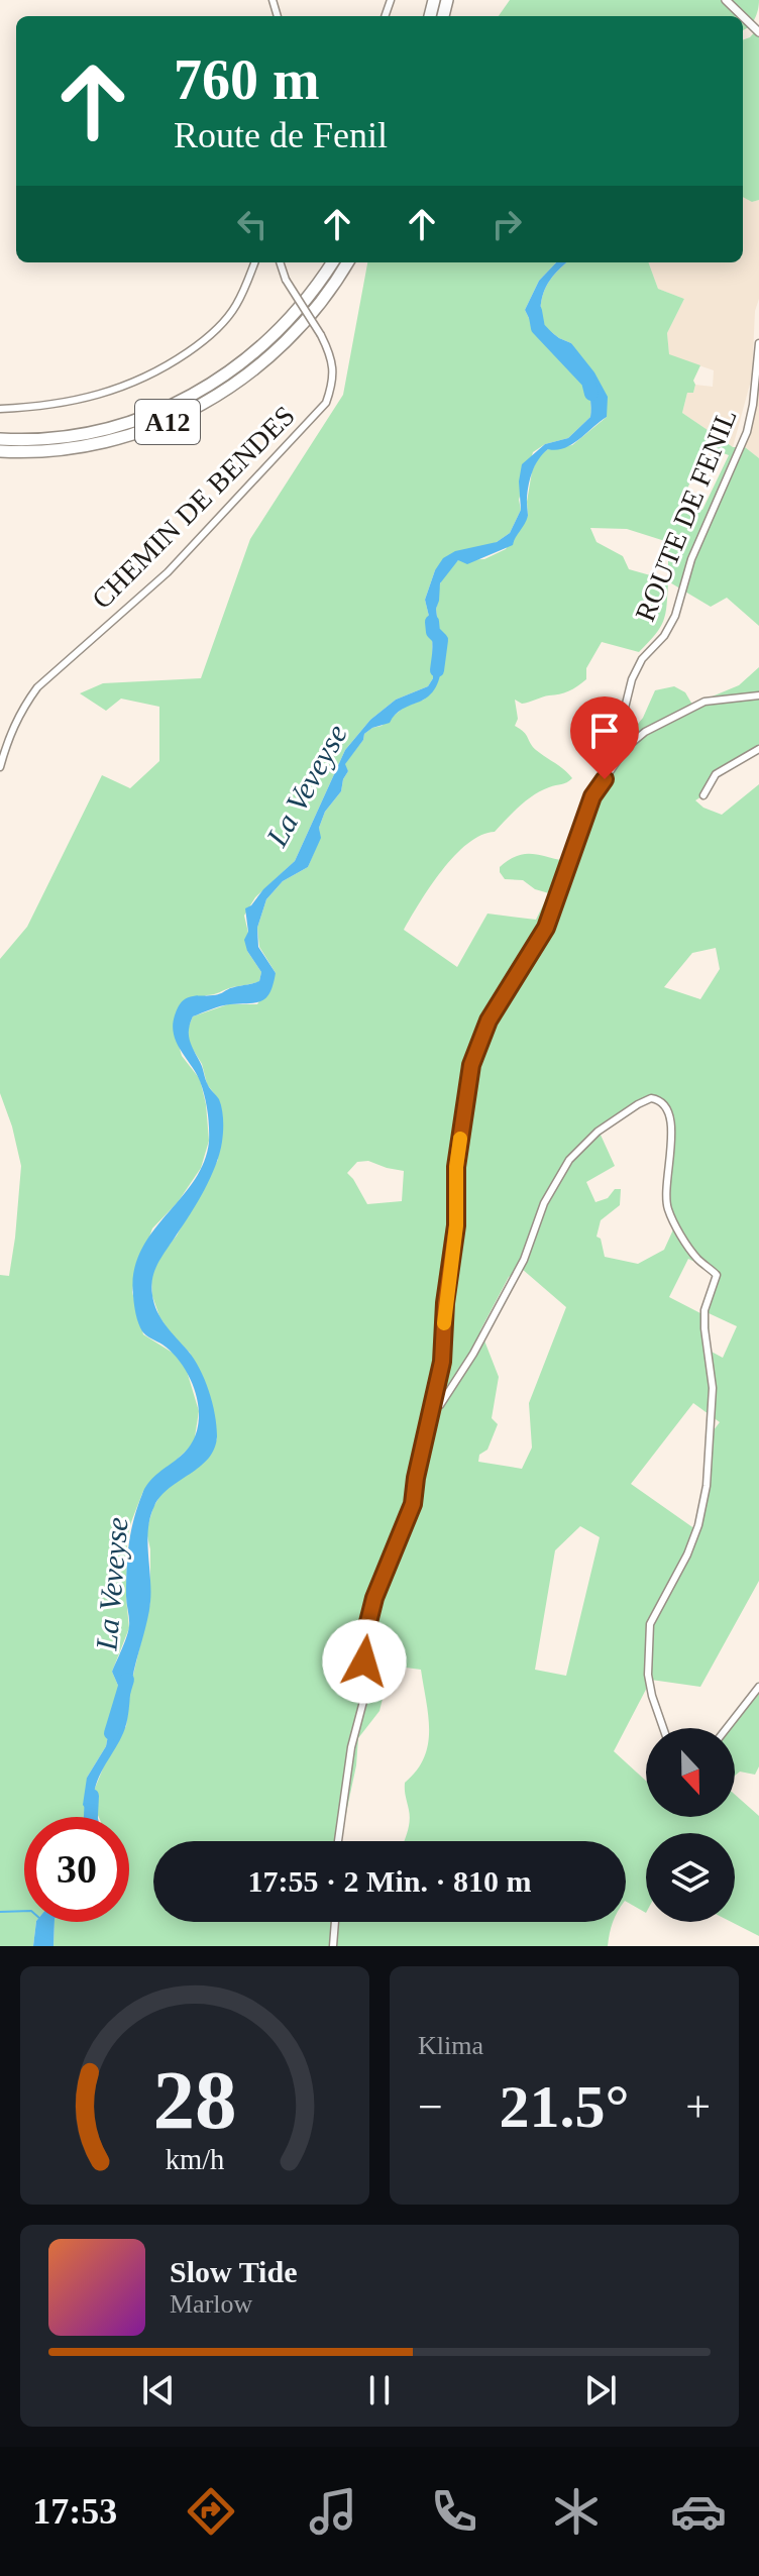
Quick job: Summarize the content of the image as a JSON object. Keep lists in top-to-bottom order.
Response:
{
  "streets": {
    "highway": ["A12"],
    "street": ["CHEMIN DE BENDES", "ROUTE DE FENIL"]
  },
  "water": ["La Veveyse"],
  "north": "bottom",
  "page": {
    "turn": ["760 m", "Route de Fenil"],
    "limit": "30",
    "trip": "17:55 · 2 Min. · 810 m",
    "tile": "Klima",
    "heat": ["−", "21.5°", "+"],
    "song": ["Slow Tide", "Marlow"],
    "tabs": "17:53",
    "gauge": ["28", "km/h"]
  }
}
